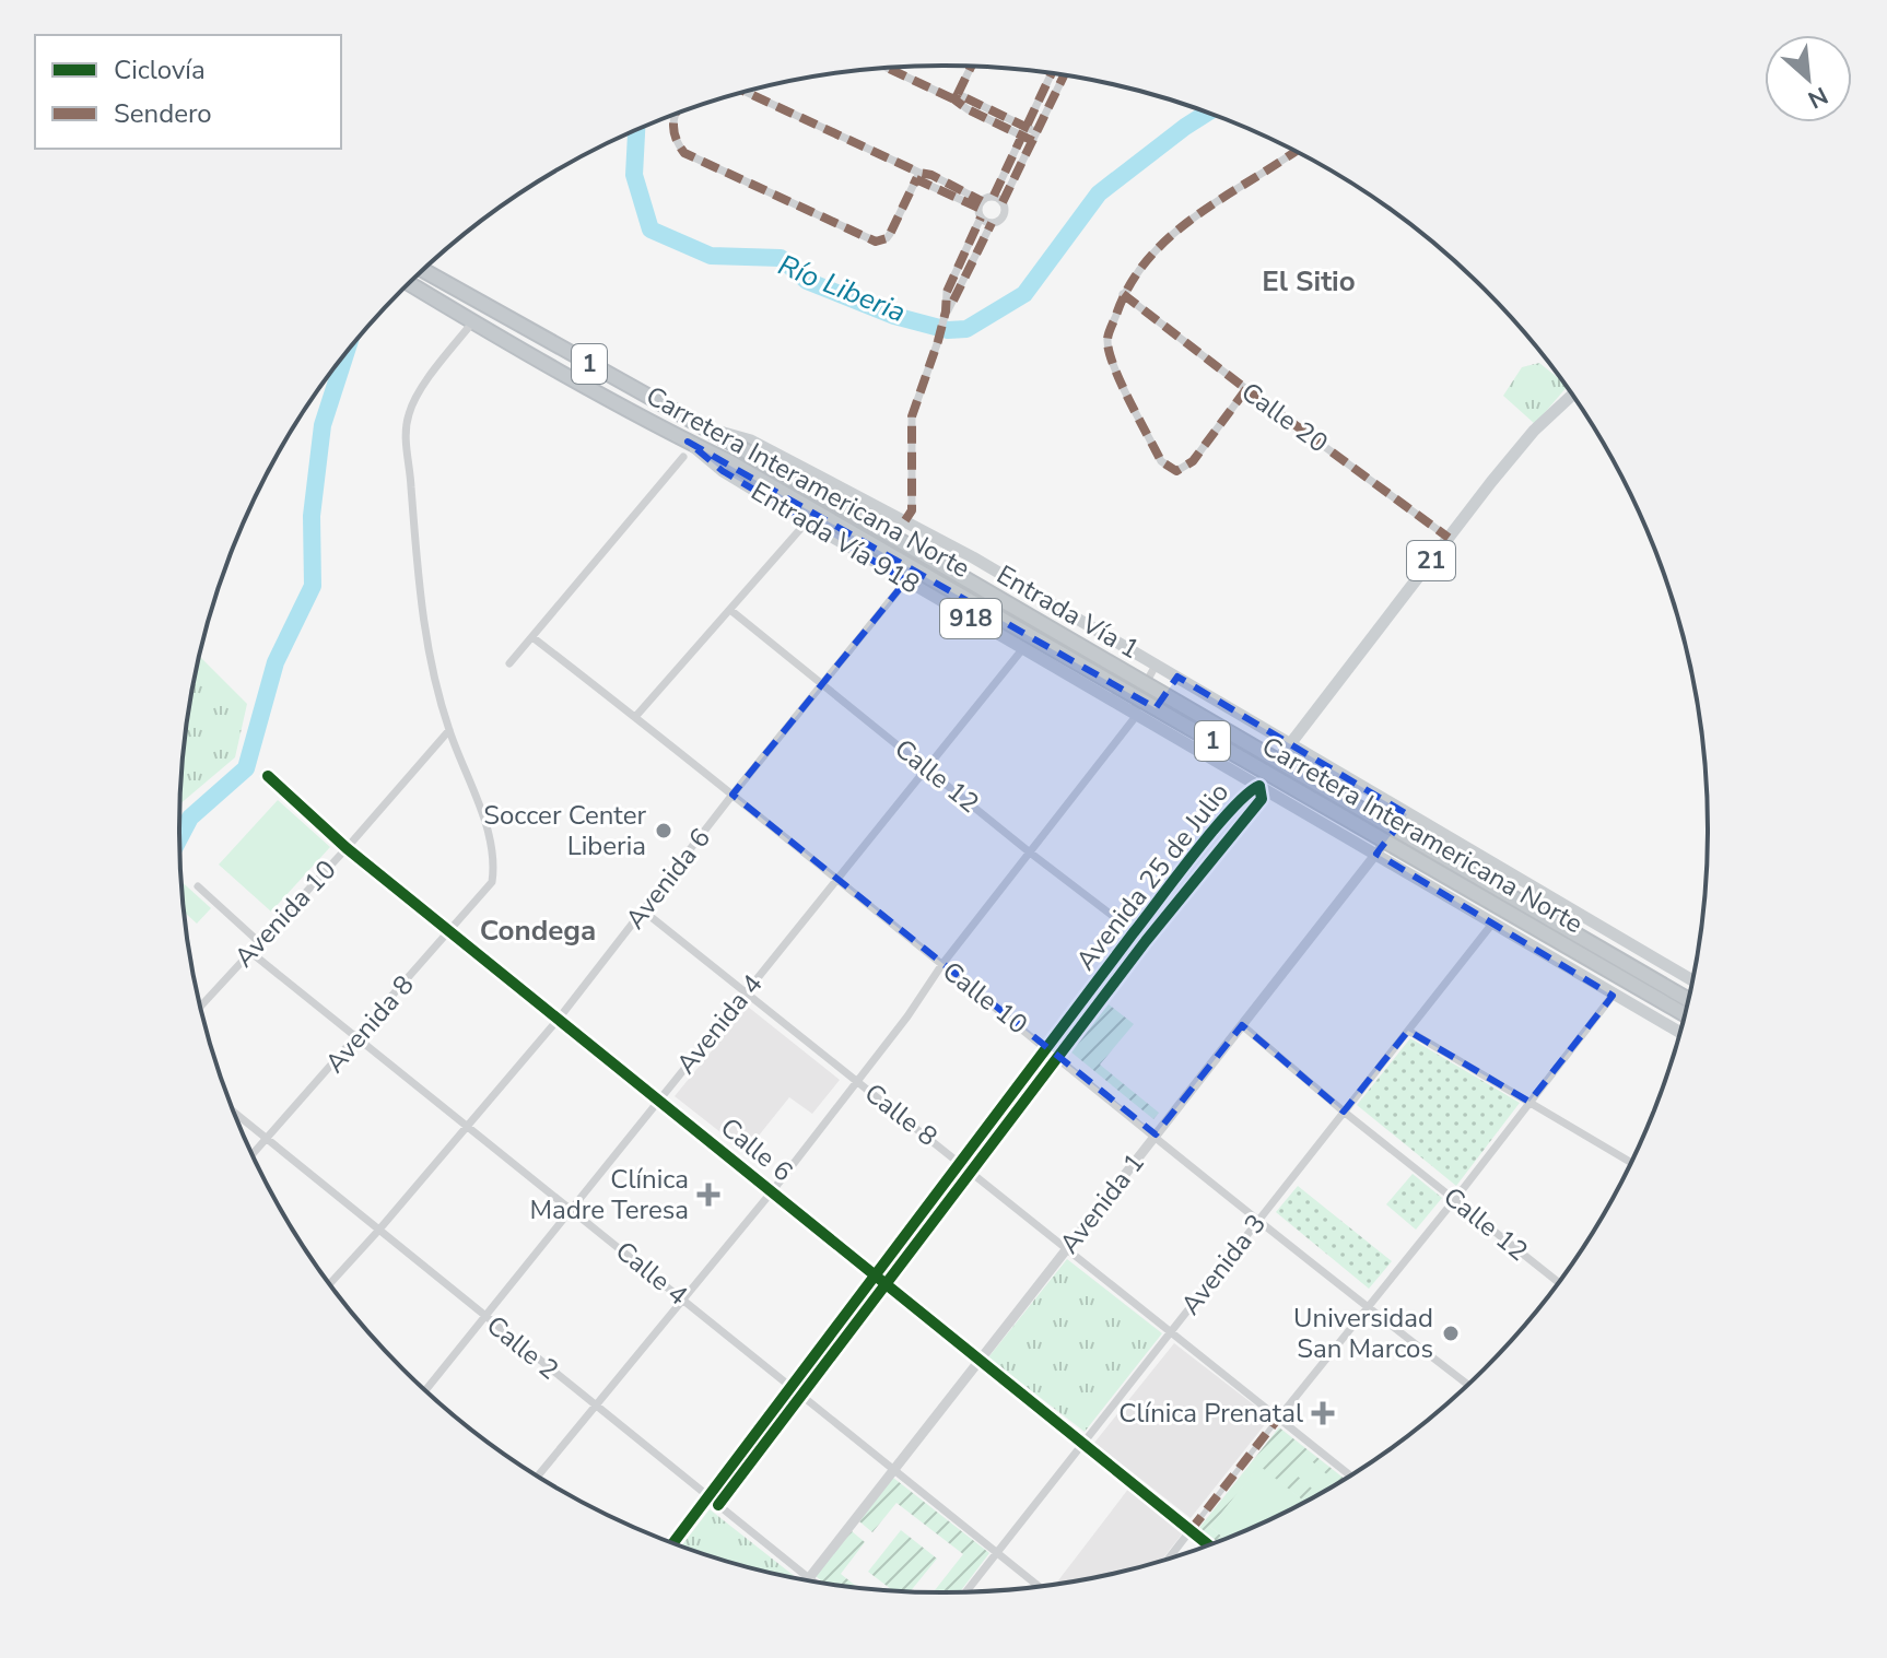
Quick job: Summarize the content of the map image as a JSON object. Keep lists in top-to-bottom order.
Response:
{
  "streets": {
    "highway": ["1", "Carretera Interamericana Norte"],
    "main road": [
      "Entrada Vía 918",
      "21",
      "Entrada Vía 1",
      "918",
      "Avenida 25 de Julio"
    ],
    "street": [
      "Calle 20",
      "Calle 12",
      "Avenida 6",
      "Avenida 10",
      "Calle 10",
      "Avenida 8",
      "Avenida 4",
      "Calle 8",
      "Calle 6",
      "Avenida 1",
      "Avenida 3",
      "Calle 4",
      "Calle 2"
    ]
  },
  "crossings": [
    ["1", "Entrada Vía 1"],
    ["Calle 20", "21"],
    ["Carretera Interamericana Norte", "Entrada Vía 918"],
    ["Entrada Vía 918", "Avenida 25 de Julio"],
    ["Entrada Vía 918", "Avenida 6"],
    ["Entrada Vía 918", "Avenida 4"],
    ["21", "Entrada Vía 1"],
    ["21", "Avenida 25 de Julio"],
    ["Entrada Vía 1", "Avenida 25 de Julio"],
    ["Entrada Vía 1", "Avenida 1"],
    ["Calle 12", "Avenida 25 de Julio"],
    ["Calle 12", "Avenida 6"],
    ["Calle 12", "Avenida 4"],
    ["Calle 12", "Avenida 1"],
    ["Calle 12", "Avenida 3"],
    ["Avenida 25 de Julio", "Calle 10"],
    ["Avenida 25 de Julio", "Calle 8"],
    ["Avenida 25 de Julio", "Calle 6"],
    ["Avenida 25 de Julio", "Calle 4"],
    ["Avenida 25 de Julio", "Calle 2"],
    ["Avenida 6", "Calle 10"],
    ["Avenida 6", "Calle 8"],
    ["Avenida 6", "Calle 6"],
    ["Avenida 6", "Calle 4"],
    ["Avenida 6", "Calle 2"],
    ["Avenida 10", "Avenida 8"],
    ["Avenida 10", "Calle 6"],
    ["Avenida 10", "Calle 4"],
    ["Calle 10", "Avenida 4"],
    ["Calle 10", "Avenida 1"],
    ["Calle 10", "Avenida 3"],
    ["Avenida 8", "Calle 6"],
    ["Avenida 8", "Calle 4"],
    ["Avenida 8", "Calle 2"],
    ["Avenida 4", "Calle 8"],
    ["Avenida 4", "Calle 6"],
    ["Avenida 4", "Calle 4"],
    ["Avenida 4", "Calle 2"],
    ["Calle 8", "Avenida 1"],
    ["Calle 8", "Avenida 3"],
    ["Calle 6", "Avenida 1"],
    ["Calle 6", "Avenida 3"],
    ["Avenida 1", "Calle 4"],
    ["Avenida 1", "Calle 2"],
    ["Avenida 3", "Calle 4"]
  ],
  "districts": ["El Sitio", "Condega"],
  "water": ["Río Liberia"],
  "places": {
    "other": ["Soccer Center Liberia", "Universidad San Marcos"],
    "health": ["Clínica Madre Teresa", "Clínica Prenatal"]
  },
  "legend": ["Ciclovía", "Sendero"],
  "north": "bottom right"
}
